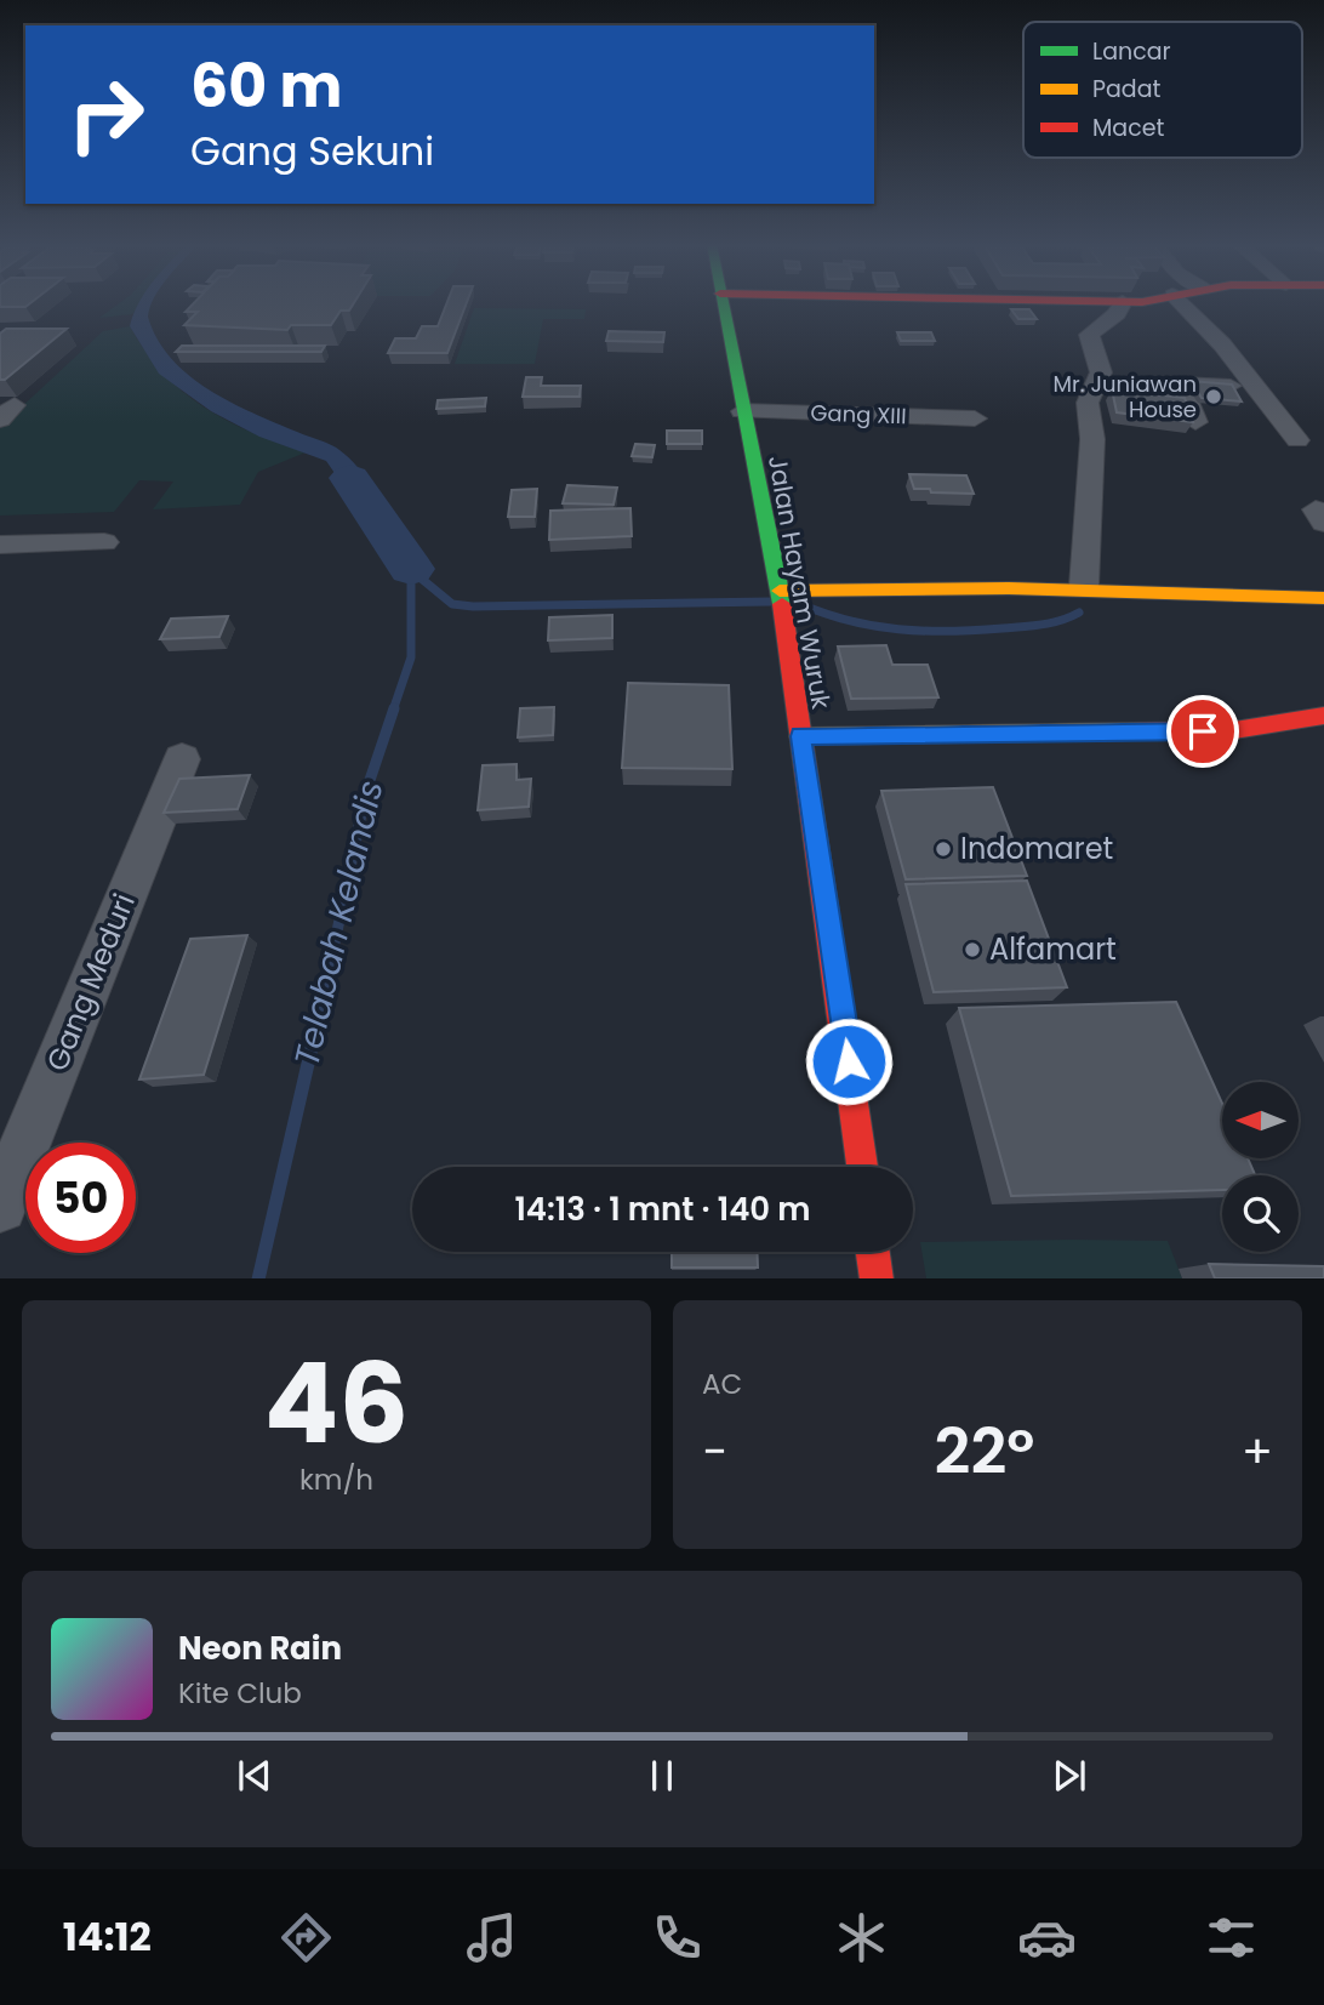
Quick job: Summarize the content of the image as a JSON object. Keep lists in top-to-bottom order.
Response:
{
  "streets": {
    "street": ["Gang XIII", "Jalan Hayam Wuruk", "Gang Meduri"]
  },
  "crossings": [
    ["Gang XIII", "Jalan Hayam Wuruk"]
  ],
  "water": ["Telabah Kelandis"],
  "places": ["Mr. Juniawan House", "Indomaret", "Alfamart"],
  "legend": ["Lancar", "Padat", "Macet"],
  "north": "left",
  "page": {
    "turn": ["60 m", "Gang Sekuni"],
    "limit": "50",
    "trip": "14:13 · 1 mnt · 140 m",
    "tile": [
      ["46", "km/h"],
      "AC"
    ],
    "heat": ["−", "22°", "+"],
    "song": ["Neon Rain", "Kite Club"],
    "tabs": "14:12"
  }
}
